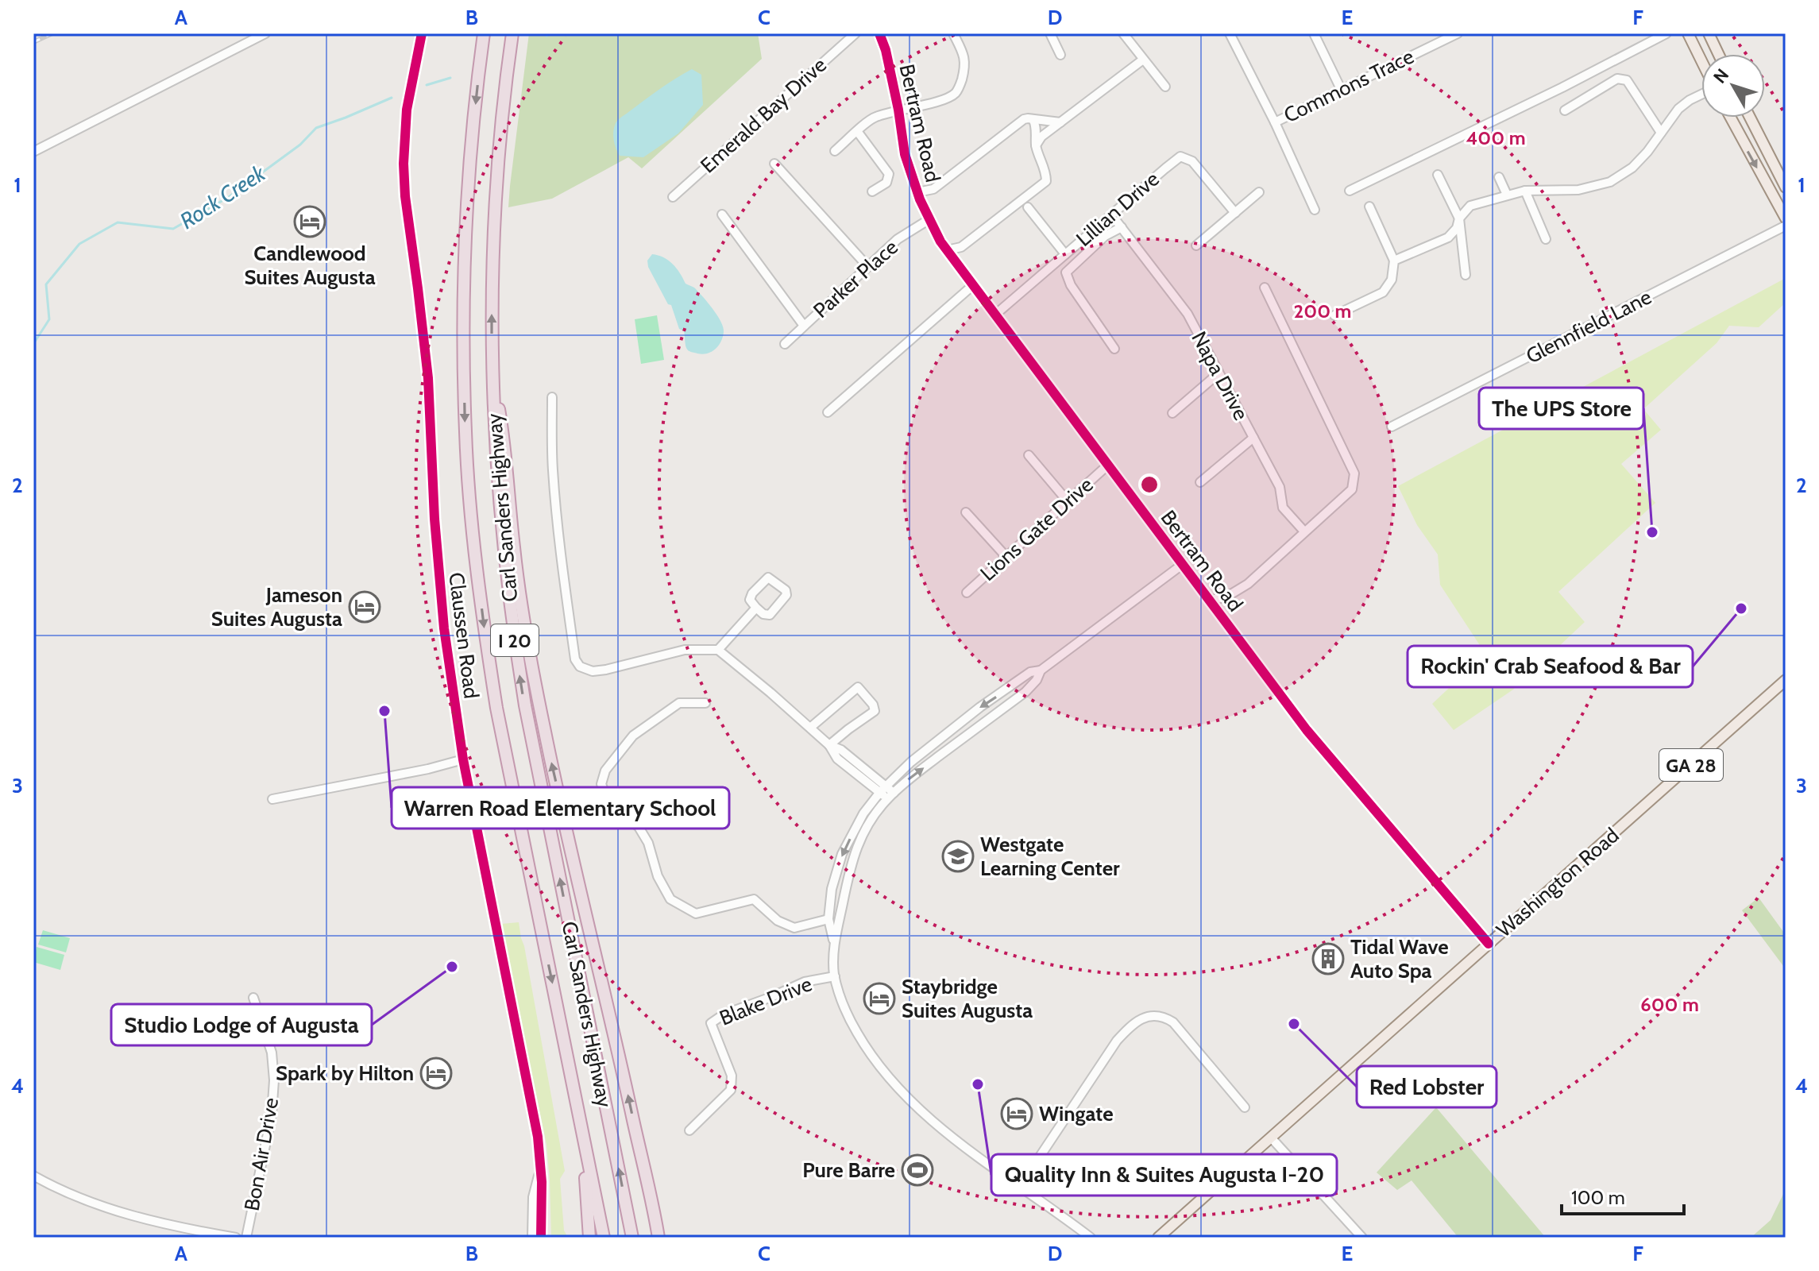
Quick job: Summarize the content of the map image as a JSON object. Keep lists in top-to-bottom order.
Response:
{
  "streets": {
    "highway": ["Carl Sanders Highway", "I 20"],
    "main road": ["GA 28", "Washington Road"],
    "street": [
      "Commons Trace",
      "Emerald Bay Drive",
      "Bertram Road",
      "Lillian Drive",
      "Parker Place",
      "Glennfield Lane",
      "Napa Drive",
      "Lions Gate Drive",
      "Claussen Road",
      "Blake Drive",
      "Bon Air Drive"
    ]
  },
  "crossings": [
    ["Bertram Road", "Lillian Drive"],
    ["Bertram Road", "Parker Place"],
    ["Bertram Road", "Lions Gate Drive"],
    ["Bertram Road", "Washington Road"]
  ],
  "water": ["Rock Creek"],
  "places": {
    "hotel": [
      "Candlewood Suites Augusta",
      "Jameson Suites Augusta",
      "Staybridge Suites Augusta",
      "Spark by Hilton",
      "Wingate"
    ],
    "other": [
      "The UPS Store",
      "Rockin' Crab Seafood & Bar",
      "Warren Road Elementary School",
      "Studio Lodge of Augusta",
      "Red Lobster",
      "Quality Inn & Suites Augusta I-20"
    ],
    "school or university": ["Westgate Learning Center"],
    "building": ["Tidal Wave Auto Spa"],
    "sports": ["Pure Barre"]
  },
  "scale_bar": "100 m",
  "north": "top left",
  "grid": {
    "columns": [
      "A",
      "B",
      "C",
      "D",
      "E",
      "F"
    ],
    "rows": [
      "1",
      "2",
      "3",
      "4"
    ]
  },
  "rings": ["400 m", "200 m", "600 m"]
}
